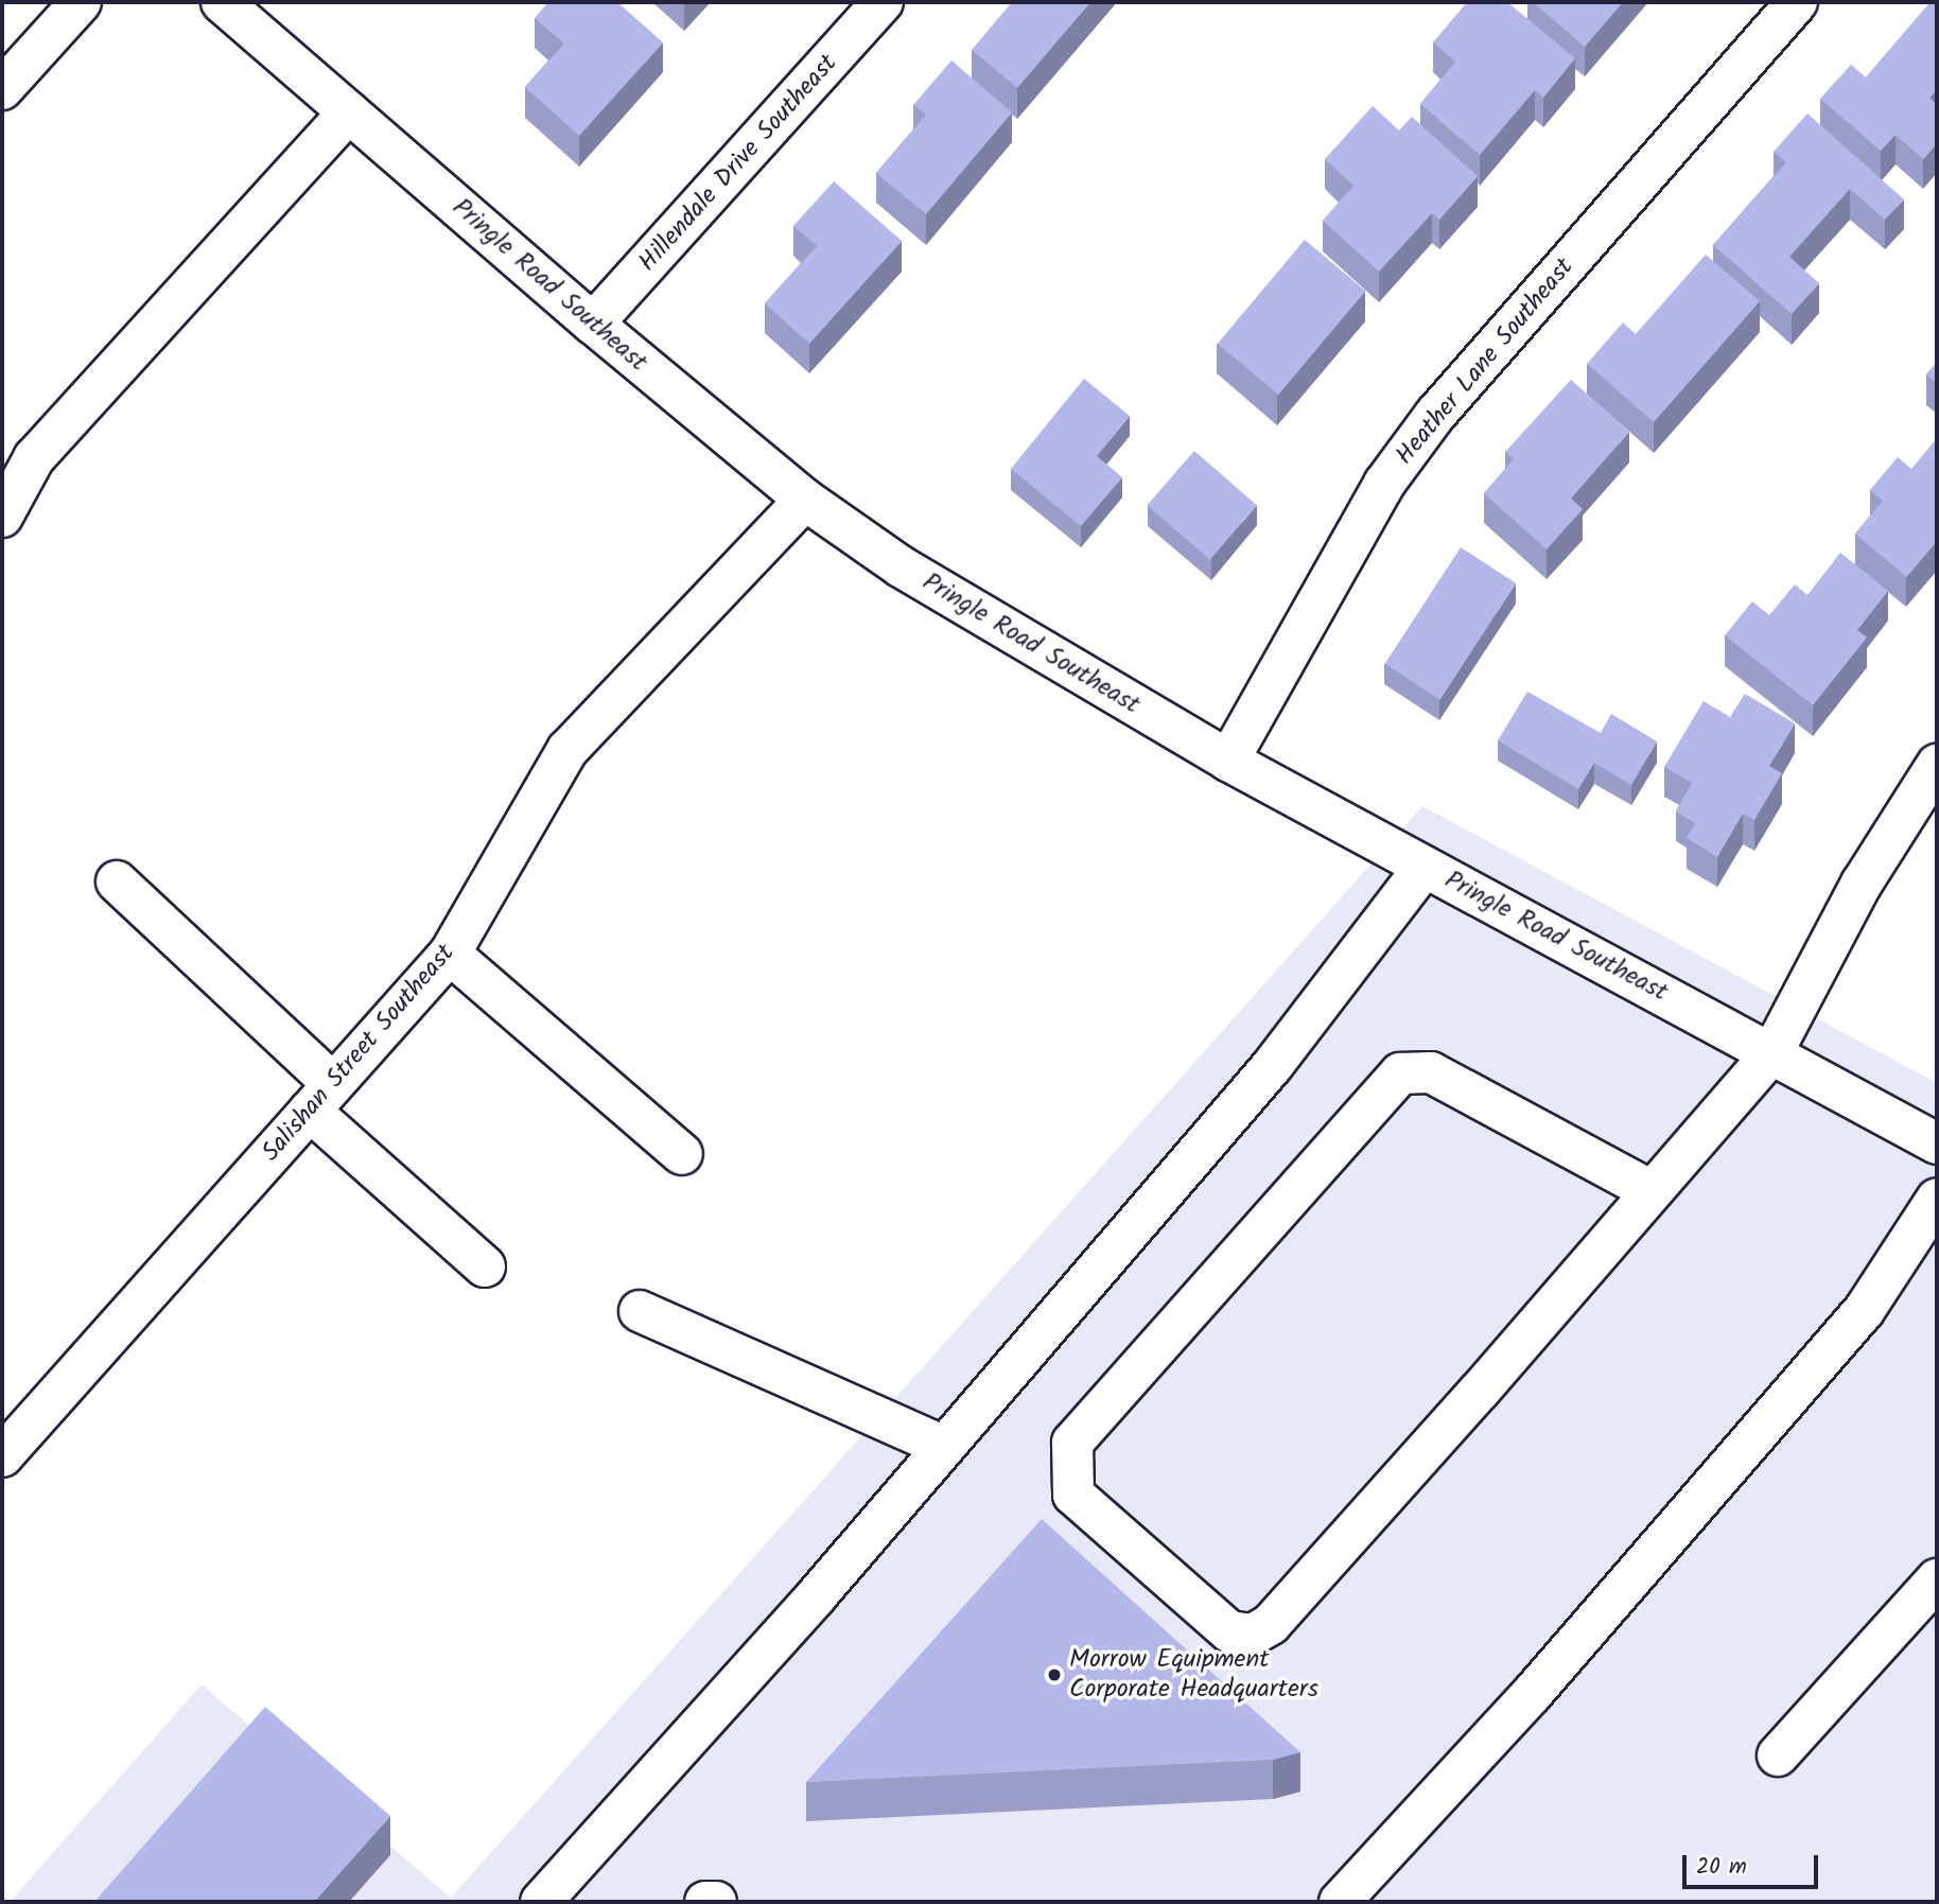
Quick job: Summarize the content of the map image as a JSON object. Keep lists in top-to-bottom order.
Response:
{
  "streets": {
    "street": [
      "Hillendale Drive Southeast",
      "Pringle Road Southeast",
      "Heather Lane Southeast",
      "Salishan Street Southeast"
    ]
  },
  "crossings": [
    ["Hillendale Drive Southeast", "Pringle Road Southeast"],
    ["Pringle Road Southeast", "Heather Lane Southeast"],
    ["Pringle Road Southeast", "Salishan Street Southeast"]
  ],
  "places": ["Morrow Equipment Corporate Headquarters"],
  "scale_bar": "20 m"
}
